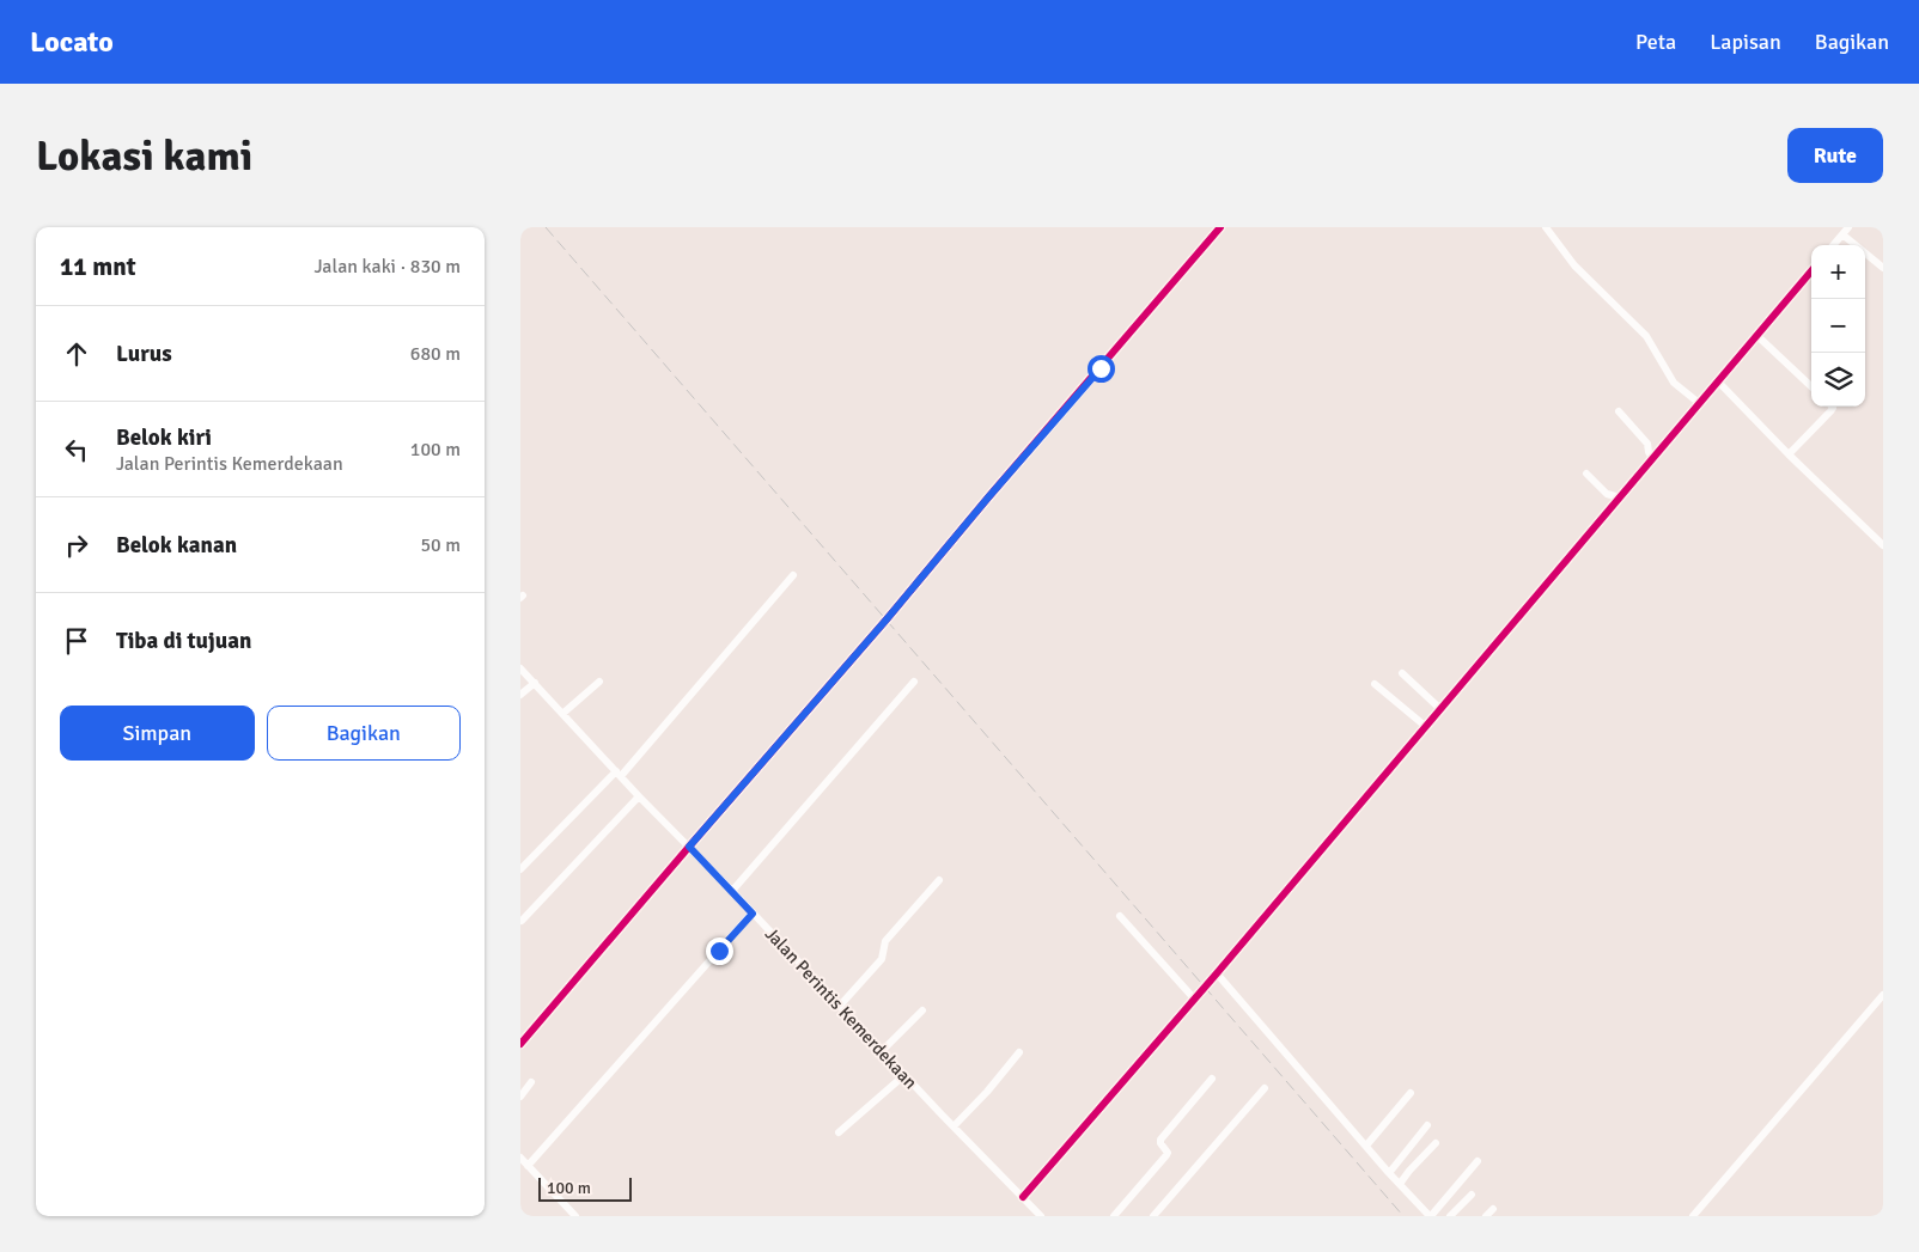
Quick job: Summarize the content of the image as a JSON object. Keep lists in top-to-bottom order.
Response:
{
  "streets": {
    "street": ["Jalan Perintis Kemerdekaan"]
  },
  "scale_bar": "100 m",
  "page": {
    "header": "Locato",
    "nav": ["Peta", "Lapisan", "Bagikan"],
    "buttons": [
      "Rute",
      ["Simpan", "Bagikan"]
    ],
    "title": "Lokasi kami",
    "heading": ["11 mnt", "Jalan kaki · 830 m"],
    "map_buttons": ["+", "−"],
    "list": [
      ["Lurus", "680 m"],
      ["Belok kiri", "Jalan Perintis Kemerdekaan", "100 m"],
      ["Belok kanan", "50 m"],
      "Tiba di tujuan"
    ],
    "scale": "100 m"
  }
}
